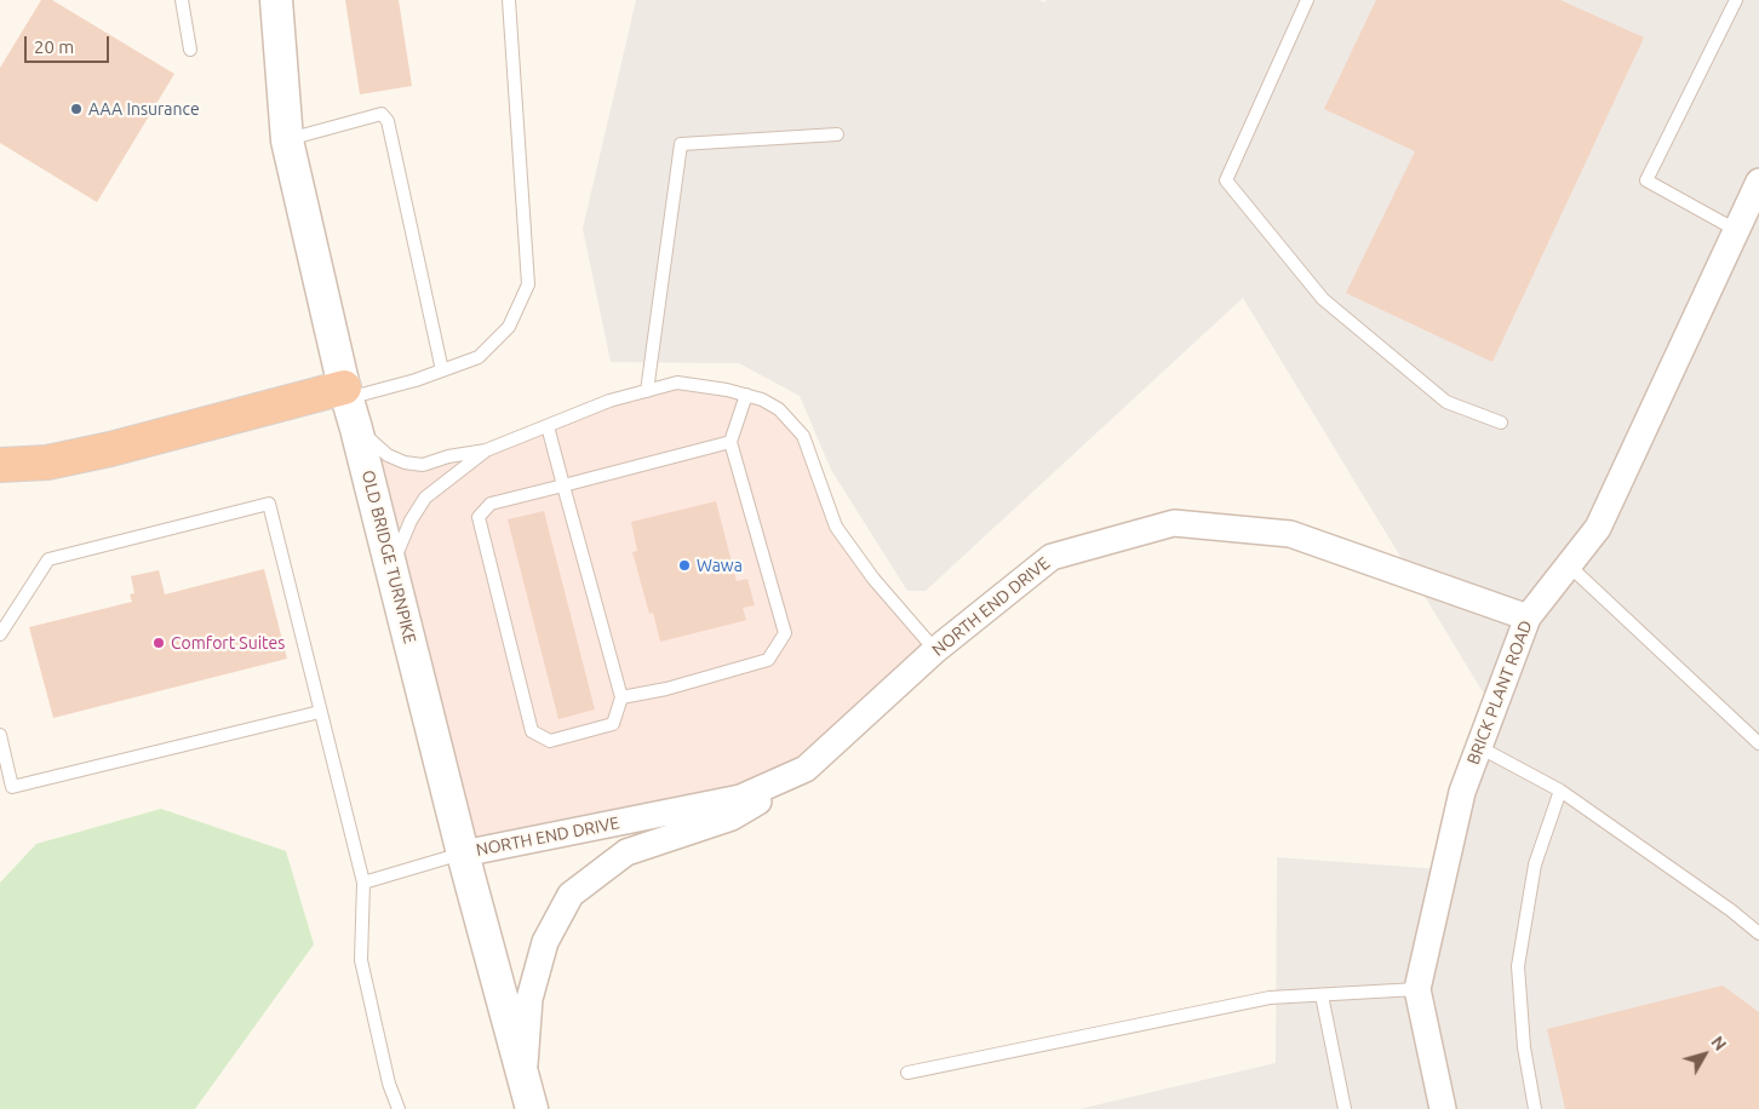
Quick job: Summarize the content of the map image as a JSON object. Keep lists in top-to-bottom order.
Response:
{
  "streets": {
    "street": ["OLD BRIDGE TURNPIKE", "NORTH END DRIVE", "BRICK PLANT ROAD"]
  },
  "crossings": [
    ["OLD BRIDGE TURNPIKE", "NORTH END DRIVE"],
    ["NORTH END DRIVE", "BRICK PLANT ROAD"]
  ],
  "places": ["AAA Insurance", "Wawa", "Comfort Suites"],
  "scale_bar": "20 m",
  "north": "top right"
}
